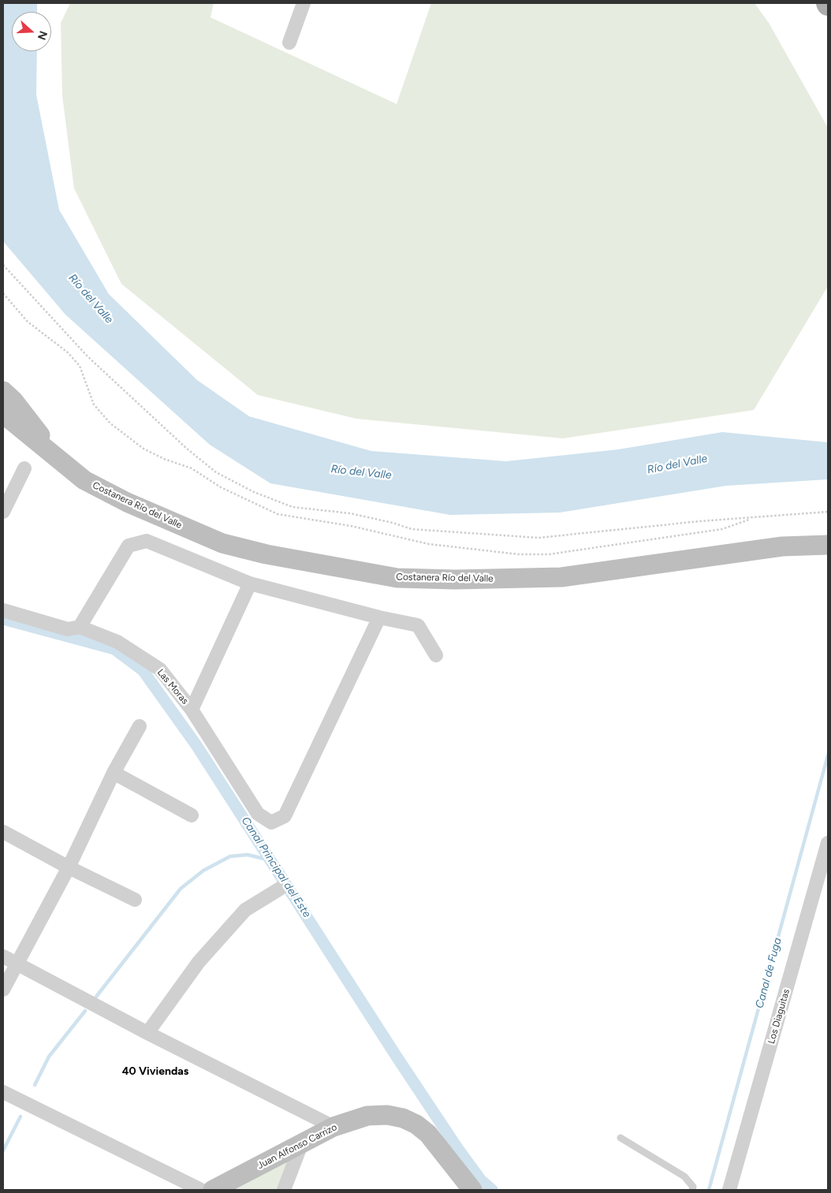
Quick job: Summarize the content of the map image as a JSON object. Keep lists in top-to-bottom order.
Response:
{
  "streets": {
    "main road": ["Costanera Río del Valle", "Juan Alfonso Carrizo"],
    "street": ["Las Moras", "Los Diaguitas"]
  },
  "districts": ["40 Viviendas"],
  "water": ["Río del Valle", "Canal Principal del Este", "Canal de Fuga"],
  "north": "right"
}
